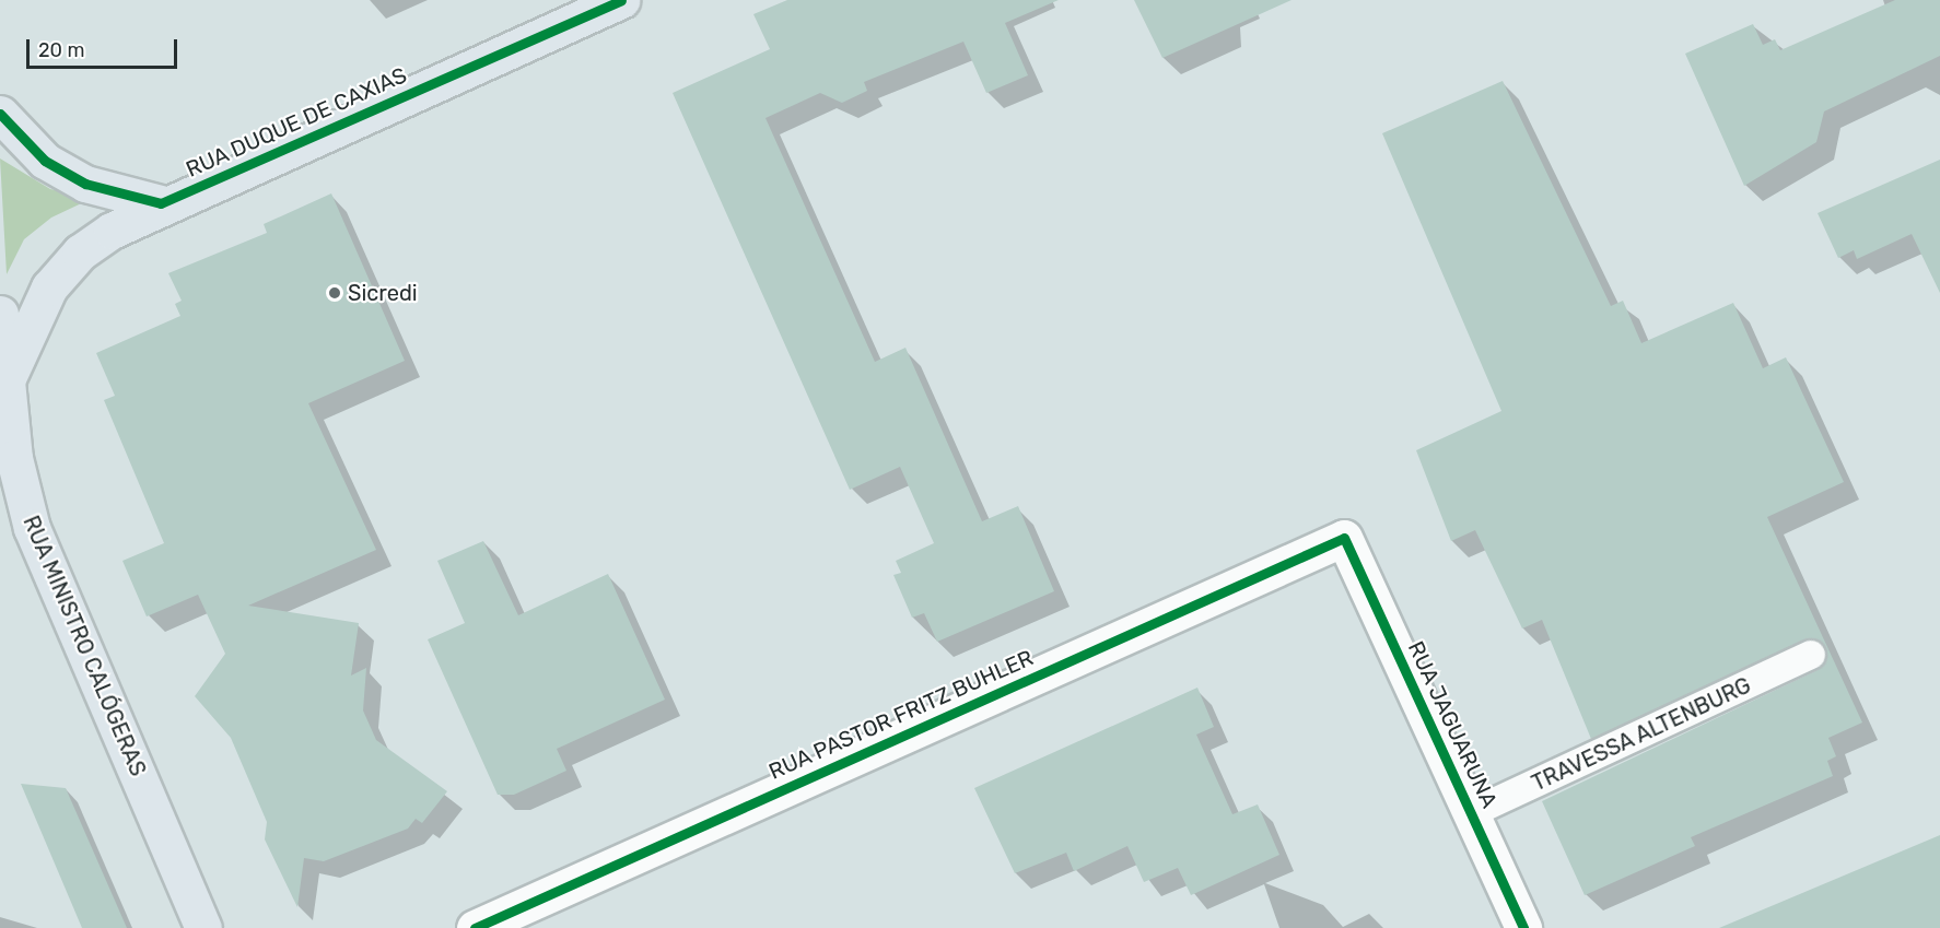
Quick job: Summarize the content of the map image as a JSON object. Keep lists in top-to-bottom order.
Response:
{
  "streets": {
    "main road": ["RUA DUQUE DE CAXIAS", "RUA MINISTRO CALÓGERAS"],
    "street": ["RUA PASTOR FRITZ BUHLER", "RUA JAGUARUNA"],
    "lane": ["TRAVESSA ALTENBURG"]
  },
  "crossings": [
    ["RUA DUQUE DE CAXIAS", "RUA MINISTRO CALÓGERAS"],
    ["RUA PASTOR FRITZ BUHLER", "RUA JAGUARUNA"],
    ["RUA JAGUARUNA", "TRAVESSA ALTENBURG"]
  ],
  "places": ["Sicredi"],
  "scale_bar": "20 m"
}
